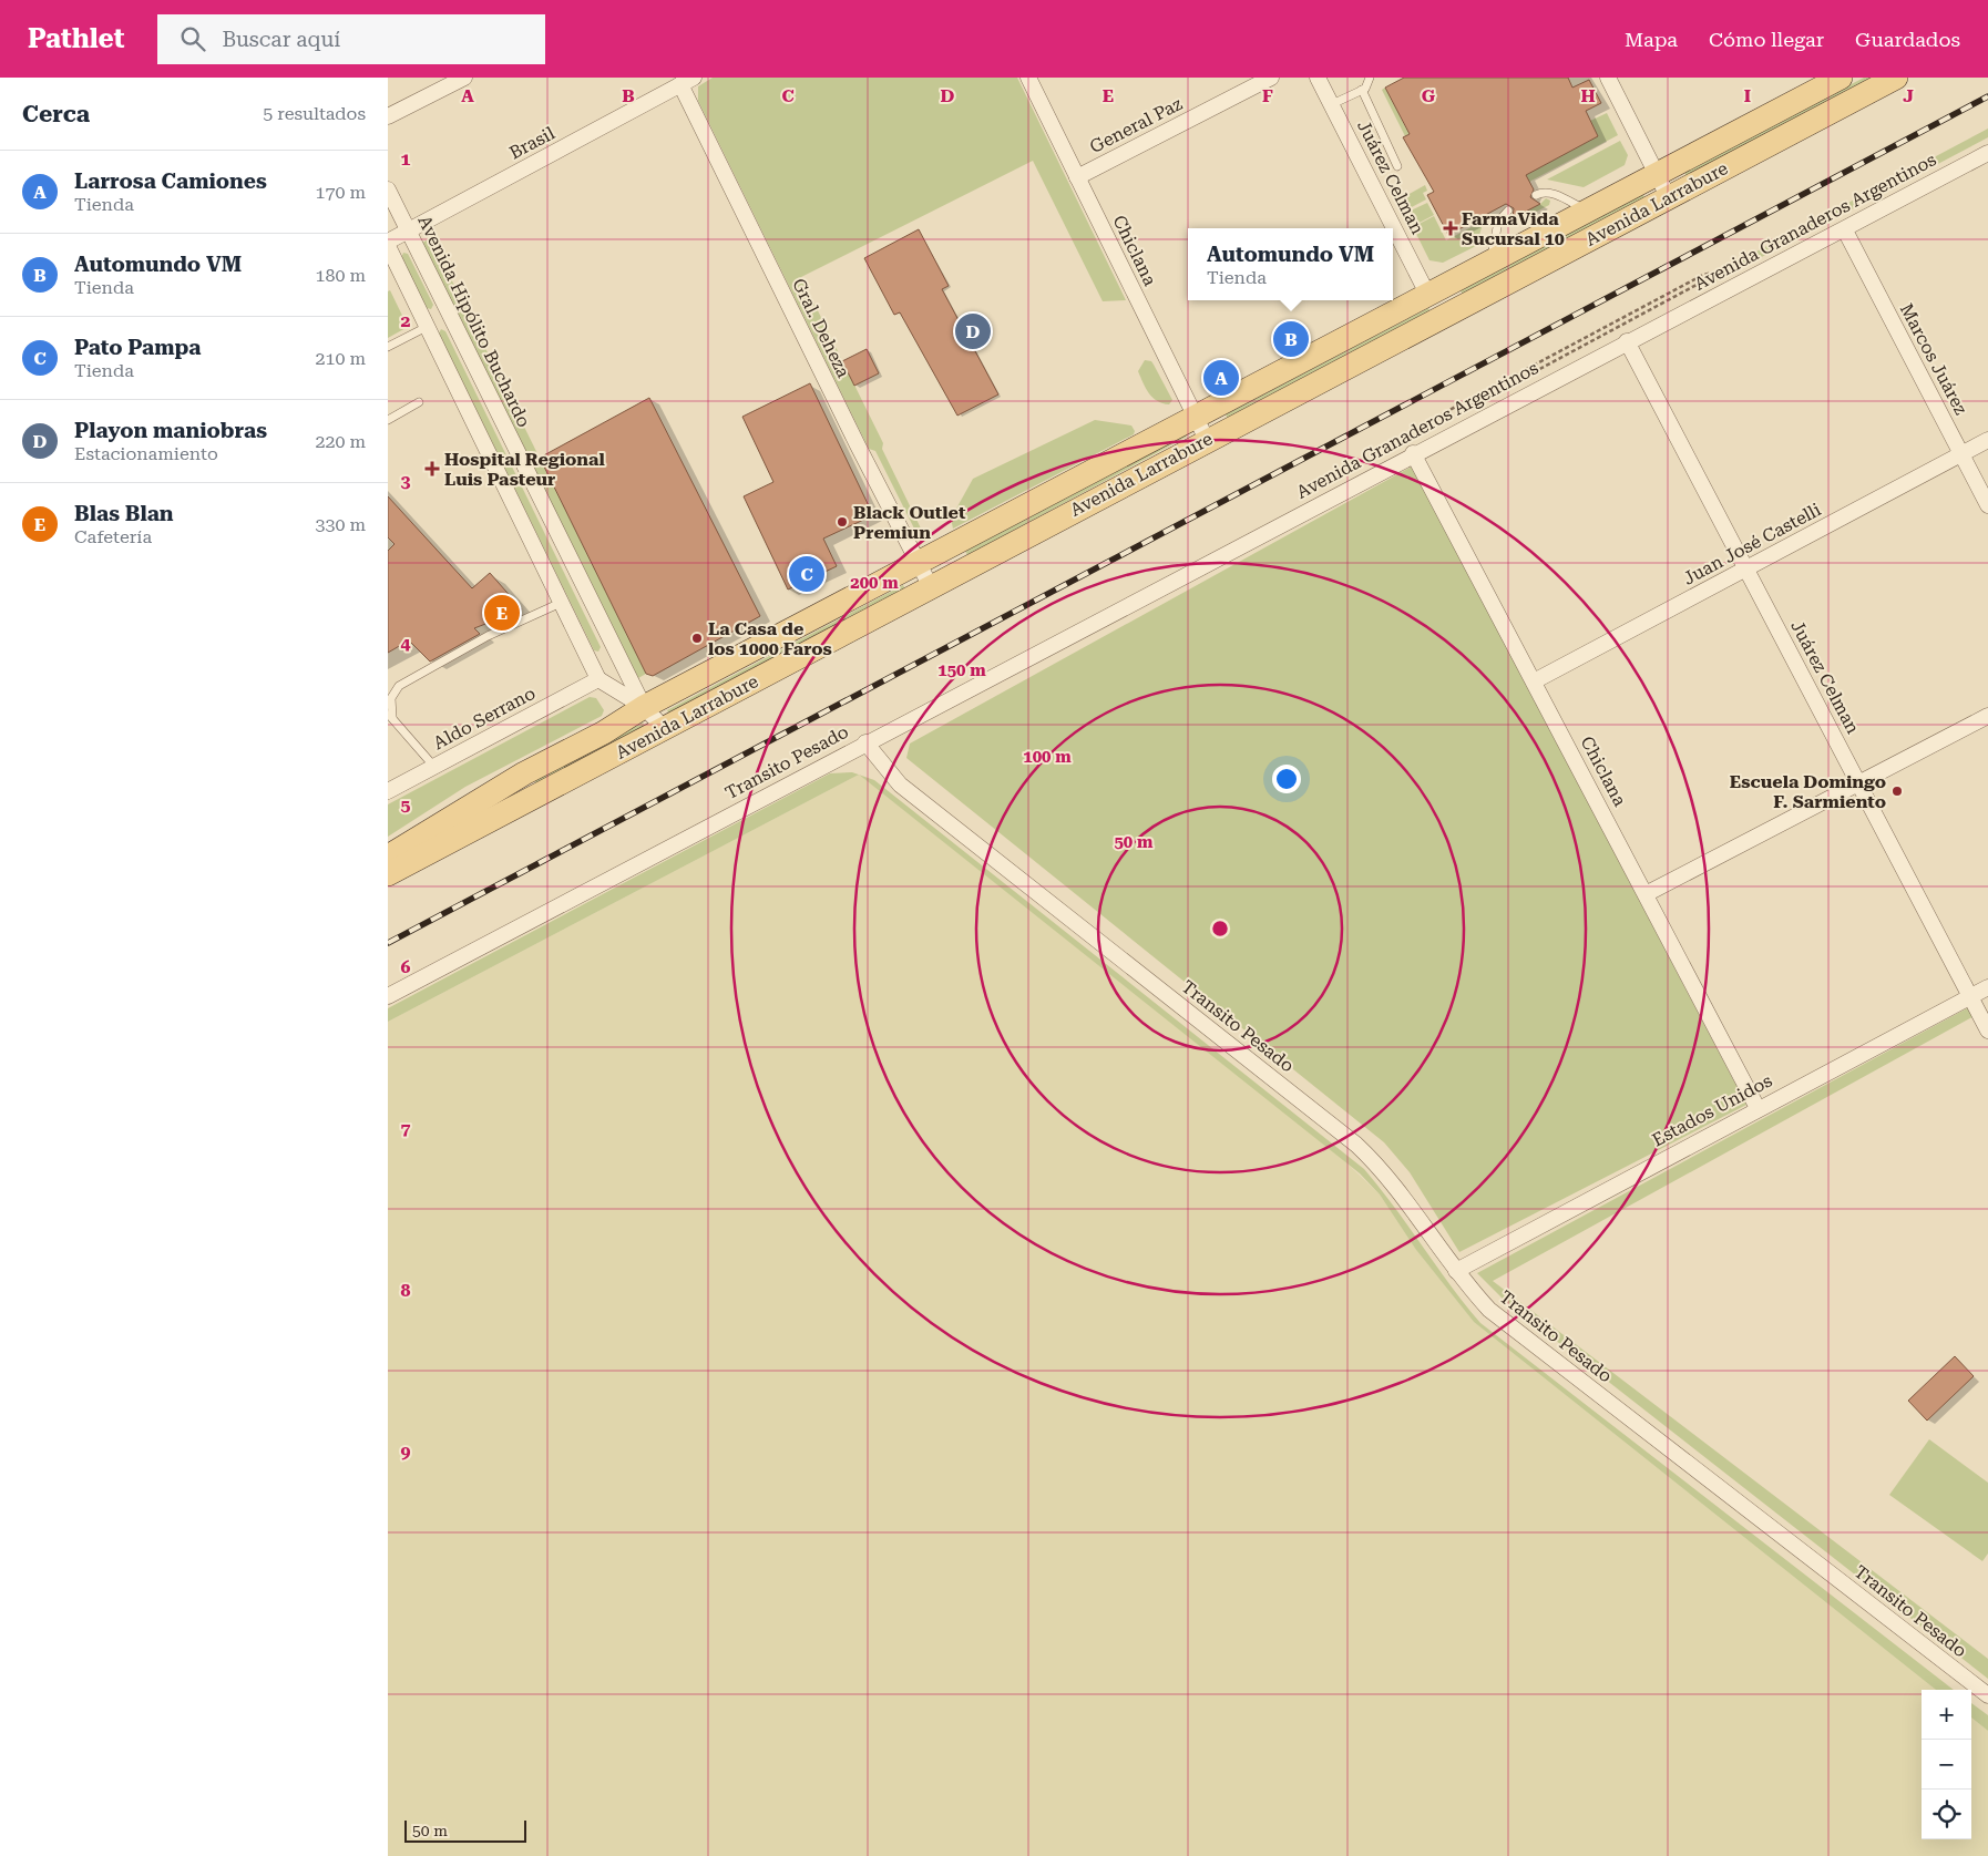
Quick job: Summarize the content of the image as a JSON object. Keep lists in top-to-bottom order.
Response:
{
  "streets": {
    "main road": ["Avenida Larrabure"],
    "street": [
      "General Paz",
      "Brasil",
      "Juárez Celman",
      "Avenida Granaderos Argentinos",
      "Chiclana",
      "Avenida Hipólito Buchardo",
      "Gral. Deheza",
      "Marcos Juárez",
      "Juan José Castelli",
      "Aldo Serrano",
      "Transito Pesado",
      "Estados Unidos"
    ]
  },
  "crossings": [
    ["General Paz", "Chiclana"],
    ["Brasil", "Avenida Hipólito Buchardo"],
    ["Brasil", "Gral. Deheza"],
    ["Juárez Celman", "Avenida Larrabure"],
    ["Juárez Celman", "Avenida Granaderos Argentinos"],
    ["Juárez Celman", "Juan José Castelli"],
    ["Juárez Celman", "Estados Unidos"],
    ["Avenida Larrabure", "Chiclana"],
    ["Avenida Larrabure", "Avenida Hipólito Buchardo"],
    ["Avenida Larrabure", "Gral. Deheza"],
    ["Avenida Granaderos Argentinos", "Chiclana"],
    ["Avenida Granaderos Argentinos", "Marcos Juárez"],
    ["Avenida Granaderos Argentinos", "Transito Pesado"],
    ["Chiclana", "Juan José Castelli"],
    ["Chiclana", "Estados Unidos"],
    ["Marcos Juárez", "Juan José Castelli"],
    ["Transito Pesado", "Estados Unidos"]
  ],
  "places": {
    "health": ["FarmaVida Sucursal 10", "Hospital Regional Luis Pasteur"],
    "other": ["Black Outlet Premiun", "La Casa de los 1000 Faros", "Escuela Domingo F. Sarmiento"]
  },
  "scale_bar": "50 m",
  "page": {
    "header": "Pathlet",
    "search": "Buscar aquí",
    "nav": ["Mapa", "Cómo llegar", "Guardados"],
    "heading": ["Cerca", "5 resultados"],
    "list": [
      {
        "mark": "A",
        "name": "Larrosa Camiones",
        "note": "Tienda",
        "value": "170 m"
      },
      {
        "mark": "B",
        "name": "Automundo VM",
        "note": "Tienda",
        "value": "180 m"
      },
      {
        "mark": "C",
        "name": "Pato Pampa",
        "note": "Tienda",
        "value": "210 m"
      },
      {
        "mark": "D",
        "name": "Playon maniobras",
        "note": "Estacionamiento",
        "value": "220 m"
      },
      {
        "mark": "E",
        "name": "Blas Blan",
        "note": "Cafetería",
        "value": "330 m"
      }
    ],
    "popup": ["Automundo VM", "Tienda"],
    "pins": [
      "D",
      "B",
      "A",
      "C",
      "E"
    ],
    "map_buttons": ["+", "−"],
    "scale": "50 m"
  },
  "grid": {
    "columns": [
      "A",
      "B",
      "C",
      "D",
      "E",
      "F",
      "G",
      "H",
      "I",
      "J"
    ],
    "rows": [
      "1",
      "2",
      "3",
      "4",
      "5",
      "6",
      "7",
      "8",
      "9"
    ]
  },
  "rings": [
    "200 m",
    "150 m",
    "100 m",
    "50 m"
  ]
}
